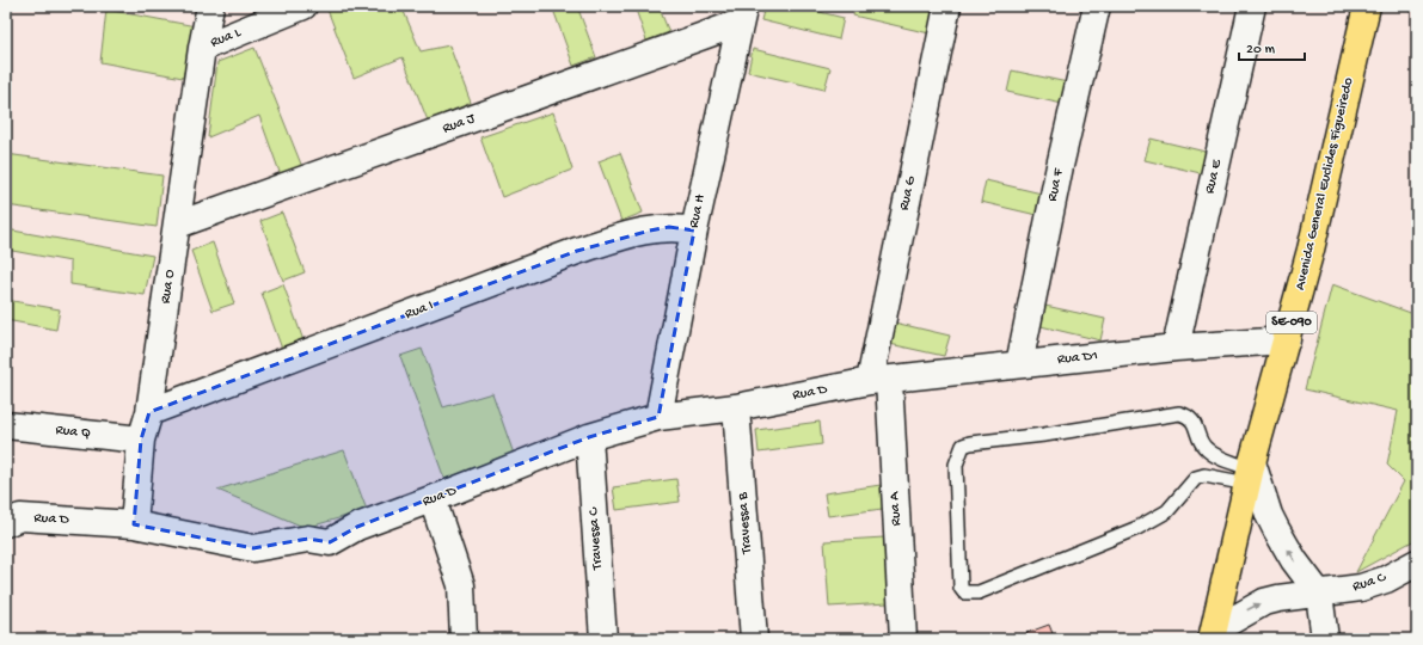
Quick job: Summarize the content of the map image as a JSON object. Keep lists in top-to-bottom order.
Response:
{
  "streets": {
    "main road": ["Avenida General Euclides Figueiredo", "SE-090"],
    "street": [
      "Rua L",
      "Rua J",
      "Rua E",
      "Rua F",
      "Rua G",
      "Rua H",
      "Rua O",
      "Rua I",
      "Rua D1",
      "Rua D",
      "Rua Q",
      "Rua A",
      "Travessa B",
      "Travessa C",
      "Rua C"
    ]
  },
  "crossings": [
    ["Rua L", "Rua O"],
    ["Rua J", "Rua H"],
    ["Rua J", "Rua O"],
    ["Rua E", "Rua D1"],
    ["Avenida General Euclides Figueiredo", "Rua D1"],
    ["Avenida General Euclides Figueiredo", "Rua C"],
    ["Rua F", "Rua D1"],
    ["Rua G", "Rua D1"],
    ["Rua G", "Rua D"],
    ["Rua G", "Rua A"],
    ["Rua H", "Rua I"],
    ["Rua H", "Rua D"],
    ["Rua O", "Rua I"],
    ["Rua O", "Rua D"],
    ["Rua O", "Rua Q"],
    ["Rua D1", "Rua D"],
    ["Rua D1", "Rua A"],
    ["Rua D", "Rua A"],
    ["Rua D", "Travessa B"],
    ["Rua D", "Travessa C"]
  ],
  "one_way": ["Rua C"],
  "scale_bar": "20 m"
}
